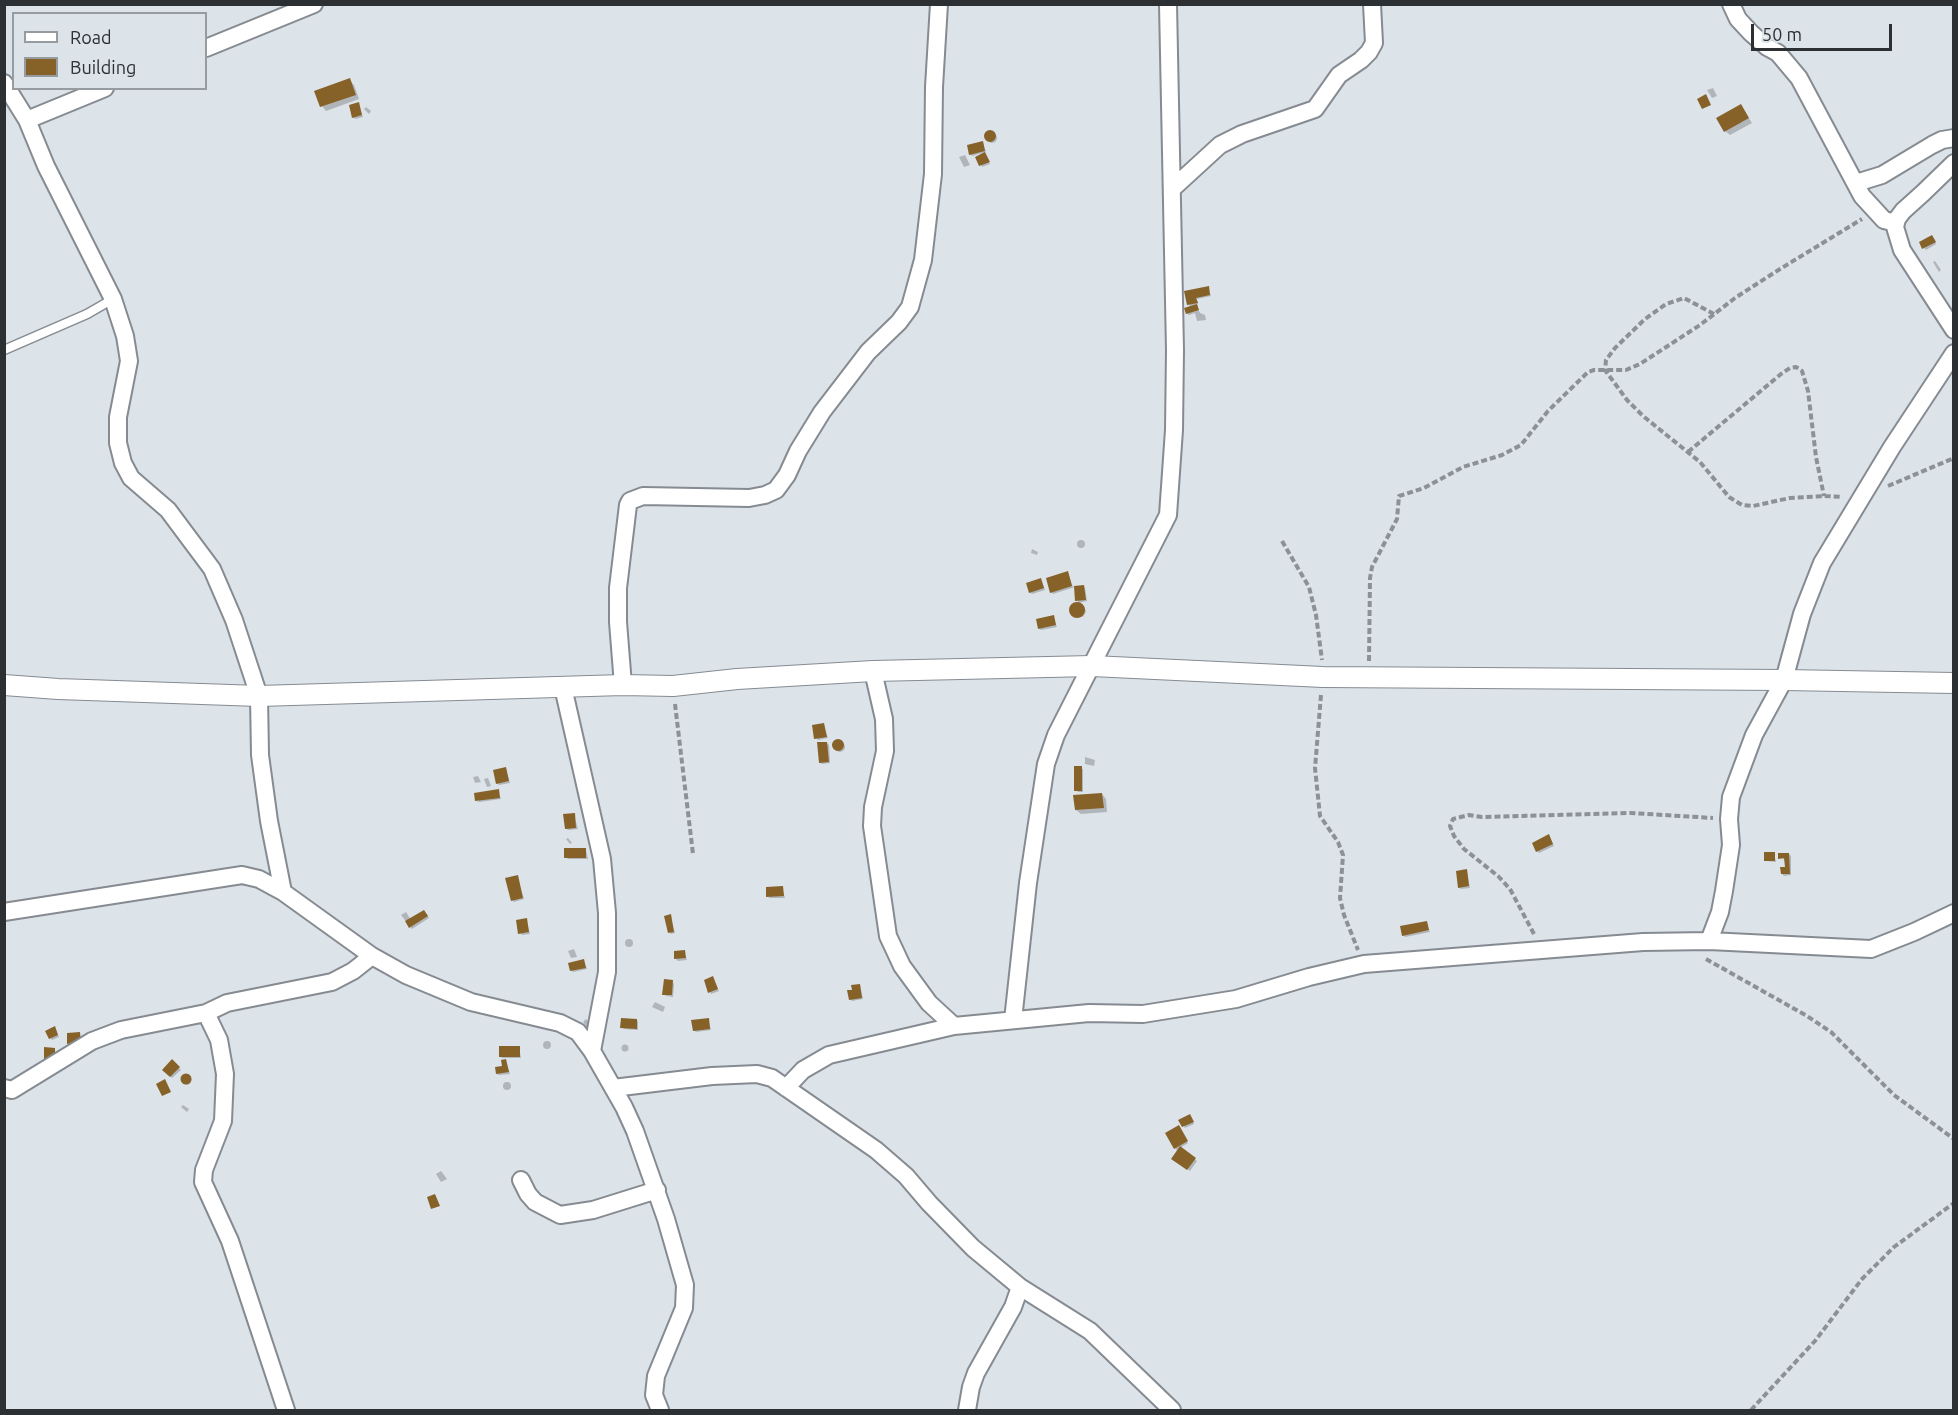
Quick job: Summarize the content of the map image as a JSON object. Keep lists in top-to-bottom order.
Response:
{
  "legend": ["Road", "Building"],
  "scale_bar": "50 m"
}
